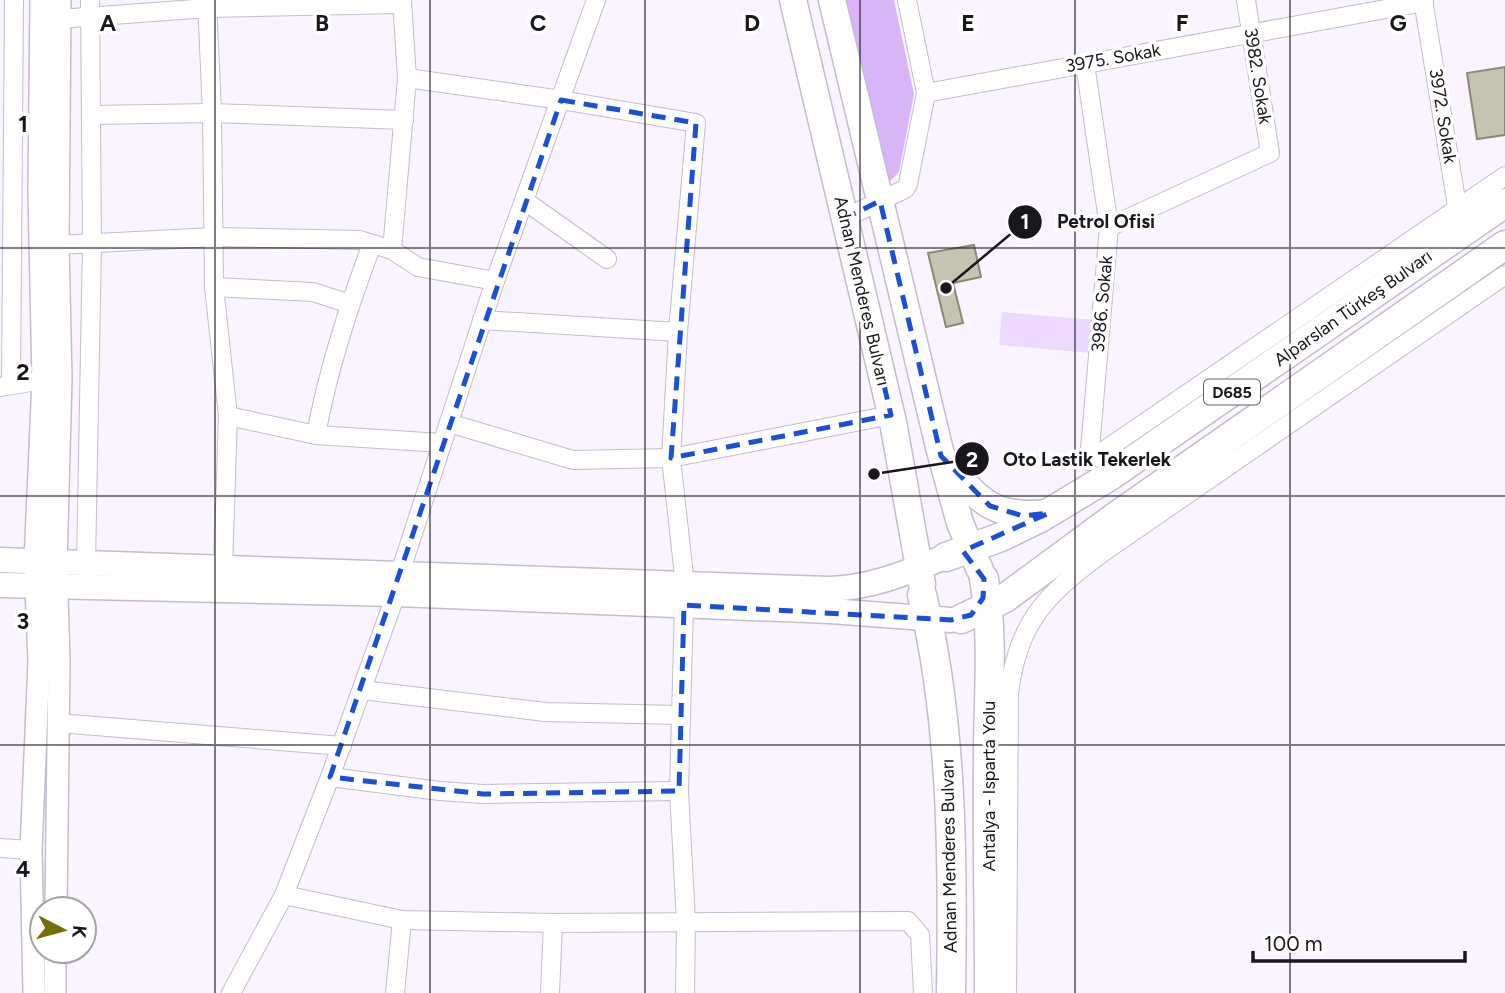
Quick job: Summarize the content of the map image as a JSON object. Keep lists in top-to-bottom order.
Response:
{
  "streets": {
    "highway": [
      "Adnan Menderes Bulvarı",
      "Alparslan Türkeş Bulvarı",
      "D685",
      "Antalya - Isparta Yolu"
    ],
    "street": [
      "3975. Sokak",
      "3982. Sokak",
      "3972. Sokak",
      "3986. Sokak"
    ]
  },
  "crossings": [
    ["3975. Sokak", "3982. Sokak"],
    ["3975. Sokak", "3972. Sokak"],
    ["3975. Sokak", "3986. Sokak"],
    ["3982. Sokak", "3986. Sokak"],
    ["3972. Sokak", "3986. Sokak"],
    ["3972. Sokak", "Alparslan Türkeş Bulvarı"],
    ["Adnan Menderes Bulvarı", "Alparslan Türkeş Bulvarı"],
    ["3986. Sokak", "Alparslan Türkeş Bulvarı"],
    ["Alparslan Türkeş Bulvarı", "Antalya - Isparta Yolu"]
  ],
  "places": ["Petrol Ofisi", "Oto Lastik Tekerlek"],
  "scale_bar": "100 m",
  "north": "right",
  "grid": {
    "columns": [
      "A",
      "B",
      "C",
      "D",
      "E",
      "F",
      "G"
    ],
    "rows": [
      "1",
      "2",
      "3",
      "4"
    ]
  }
}
